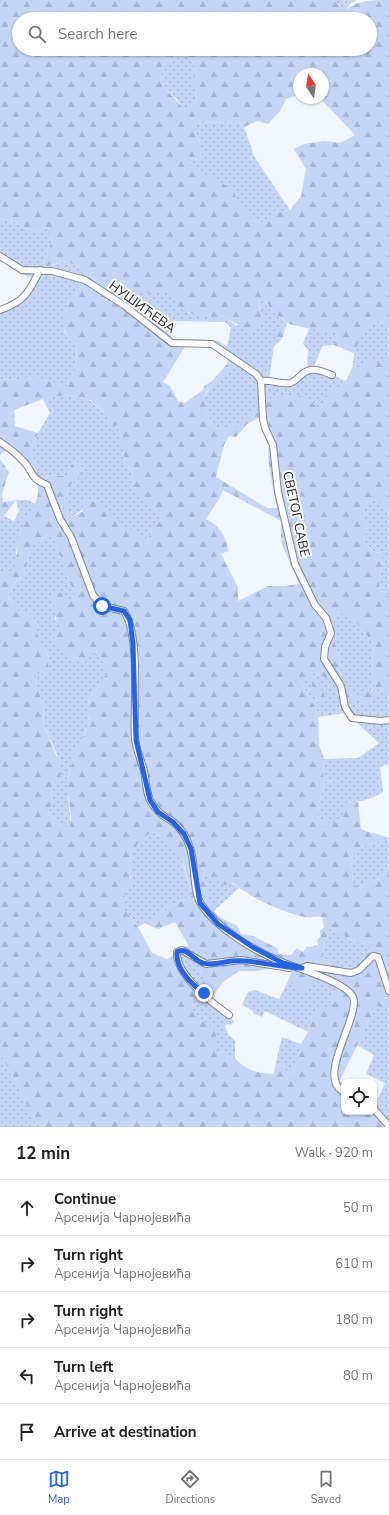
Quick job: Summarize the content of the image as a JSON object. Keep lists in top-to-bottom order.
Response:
{
  "streets": {
    "street": ["НУШИЋЕВА", "СВЕТОГ САВЕ"]
  },
  "crossings": [
    ["НУШИЋЕВА", "СВЕТОГ САВЕ"]
  ],
  "north": "top",
  "page": {
    "search": "Search here",
    "heading": ["12 min", "Walk · 920 m"],
    "list": [
      ["Continue", "Арсенија Чарнојевића", "50 m"],
      ["Turn right", "Арсенија Чарнојевића", "610 m"],
      ["Turn right", "Арсенија Чарнојевића", "180 m"],
      ["Turn left", "Арсенија Чарнојевића", "80 m"],
      "Arrive at destination"
    ],
    "nav": ["Map", "Directions", "Saved"]
  }
}
